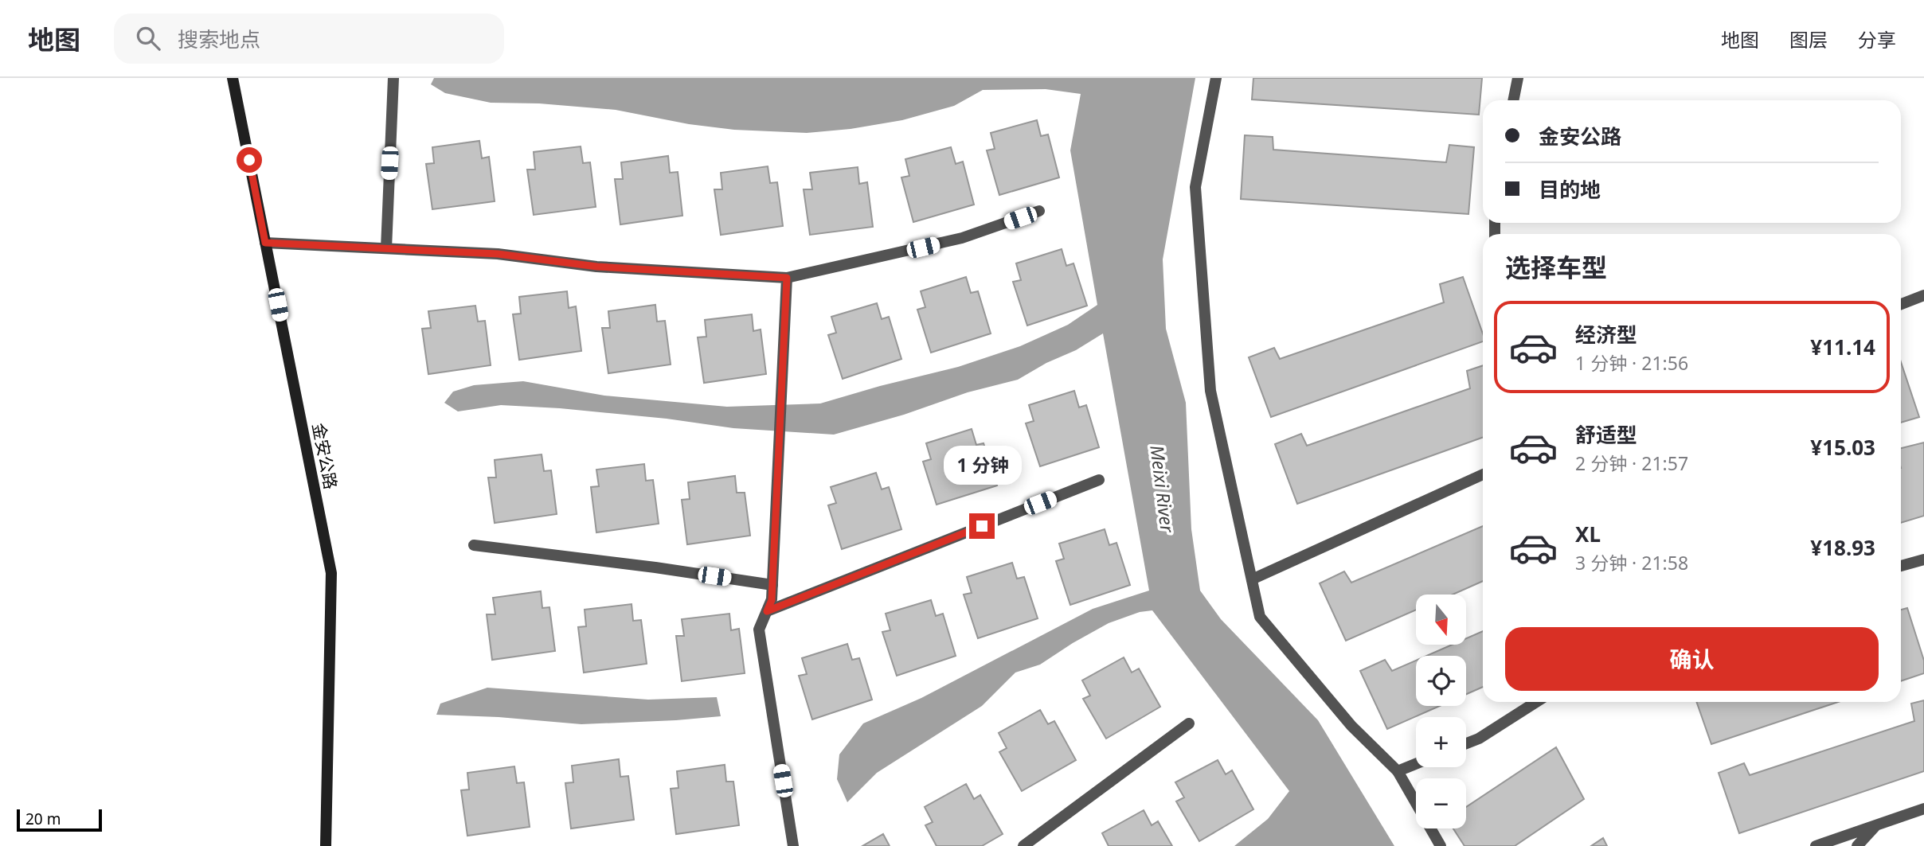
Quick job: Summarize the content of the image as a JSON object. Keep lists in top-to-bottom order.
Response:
{
  "streets": {
    "main road": ["金安公路"]
  },
  "water": ["Meixi River"],
  "scale_bar": "20 m",
  "north": "bottom",
  "page": {
    "header": "地图",
    "search": "搜索地点",
    "nav": ["地图", "图层", "分享"],
    "banner": ["金安公路", "目的地"],
    "heading": "选择车型",
    "list": [
      {
        "name": "经济型",
        "note": "1 分钟 · 21:56",
        "value": "¥11.14"
      },
      {
        "name": "舒适型",
        "note": "2 分钟 · 21:57",
        "value": "¥15.03"
      },
      {
        "name": "XL",
        "note": "3 分钟 · 21:58",
        "value": "¥18.93"
      }
    ],
    "bubble": "1 分钟",
    "map_buttons": ["+", "−"],
    "buttons": "确认",
    "scale": "20 m"
  }
}
